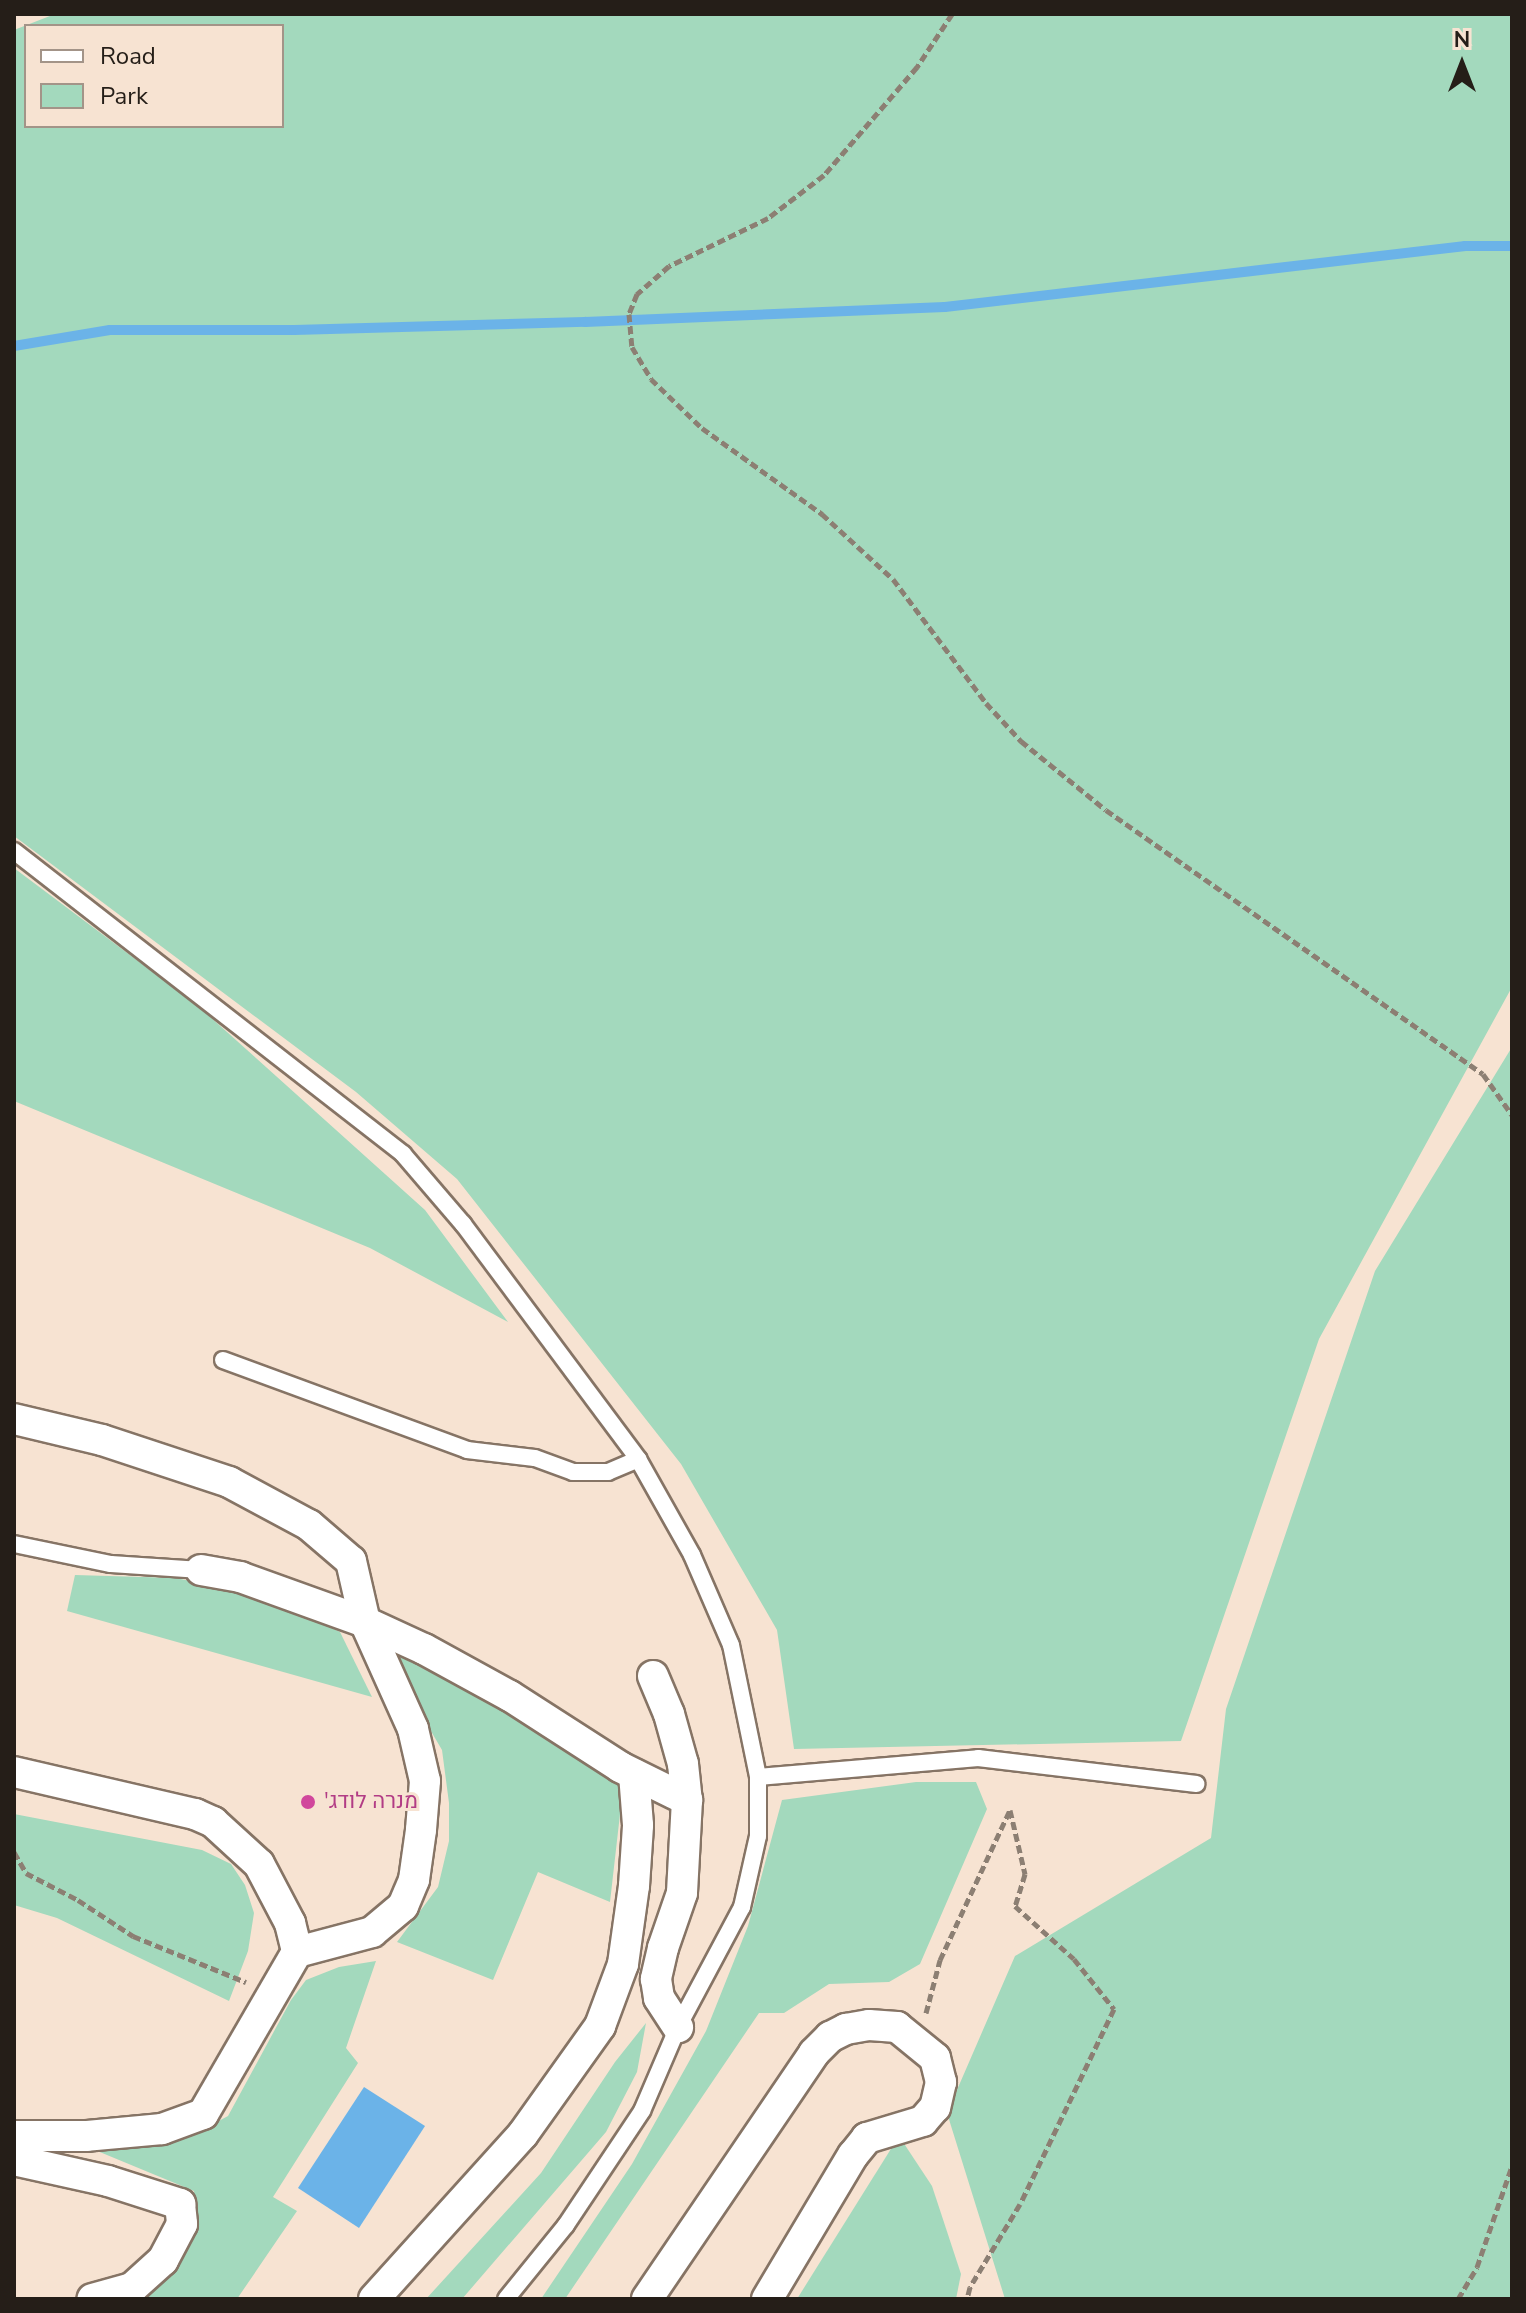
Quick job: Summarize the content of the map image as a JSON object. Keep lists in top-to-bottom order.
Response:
{
  "places": ["'מנרה לודג"],
  "legend": ["Road", "Park"],
  "north": "top"
}
